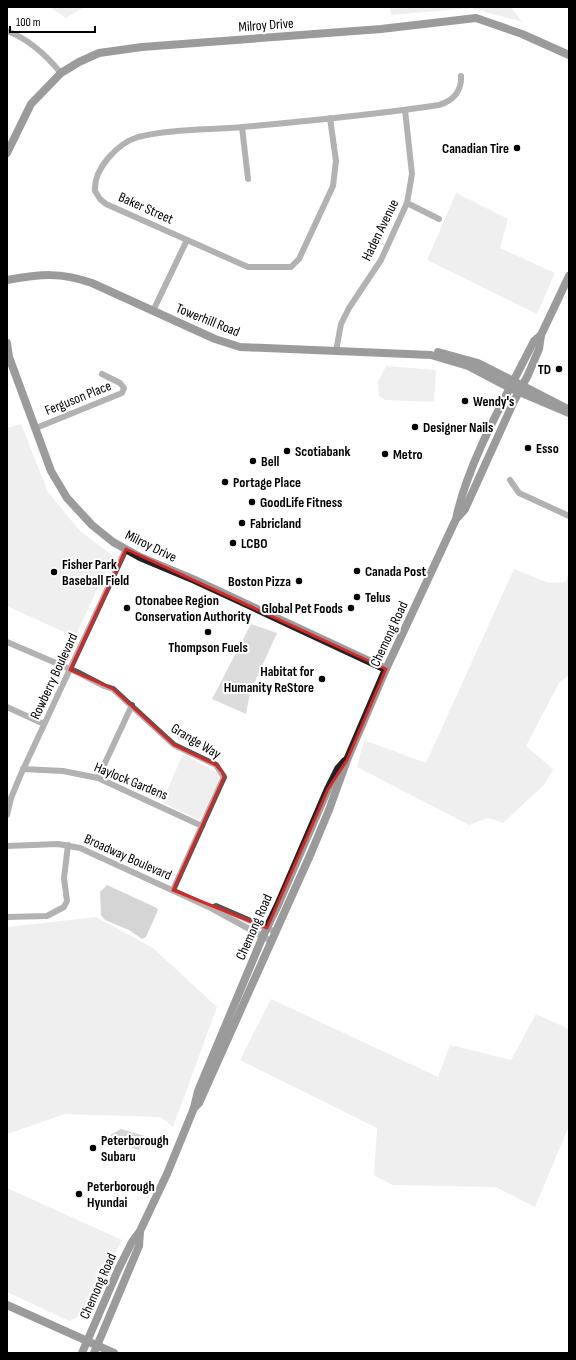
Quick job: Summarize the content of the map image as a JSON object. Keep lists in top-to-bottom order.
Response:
{
  "streets": {
    "main road": ["Milroy Drive", "Towerhill Road", "Chemong Road"],
    "street": [
      "Baker Street",
      "Haden Avenue",
      "Ferguson Place",
      "Rowberry Boulevard",
      "Grange Way",
      "Haylock Gardens",
      "Broadway Boulevard"
    ]
  },
  "crossings": [
    ["Milroy Drive", "Ferguson Place"],
    ["Milroy Drive", "Chemong Road"],
    ["Milroy Drive", "Rowberry Boulevard"],
    ["Baker Street", "Haden Avenue"],
    ["Haden Avenue", "Towerhill Road"],
    ["Towerhill Road", "Chemong Road"],
    ["Chemong Road", "Broadway Boulevard"],
    ["Rowberry Boulevard", "Grange Way"],
    ["Rowberry Boulevard", "Haylock Gardens"],
    ["Grange Way", "Haylock Gardens"],
    ["Grange Way", "Broadway Boulevard"]
  ],
  "places": [
    "Canadian Tire",
    "TD",
    "Wendy's",
    "Designer Nails",
    "Esso",
    "Scotiabank",
    "Metro",
    "Bell",
    "Portage Place",
    "GoodLife Fitness",
    "Fabricland",
    "LCBO",
    "Canada Post",
    "Fisher Park Baseball Field",
    "Boston Pizza",
    "Telus",
    "Otonabee Region Conservation Authority",
    "Global Pet Foods",
    "Thompson Fuels",
    "Habitat for Humanity ReStore",
    "Peterborough Subaru",
    "Peterborough Hyundai"
  ],
  "scale_bar": "100 m"
}
